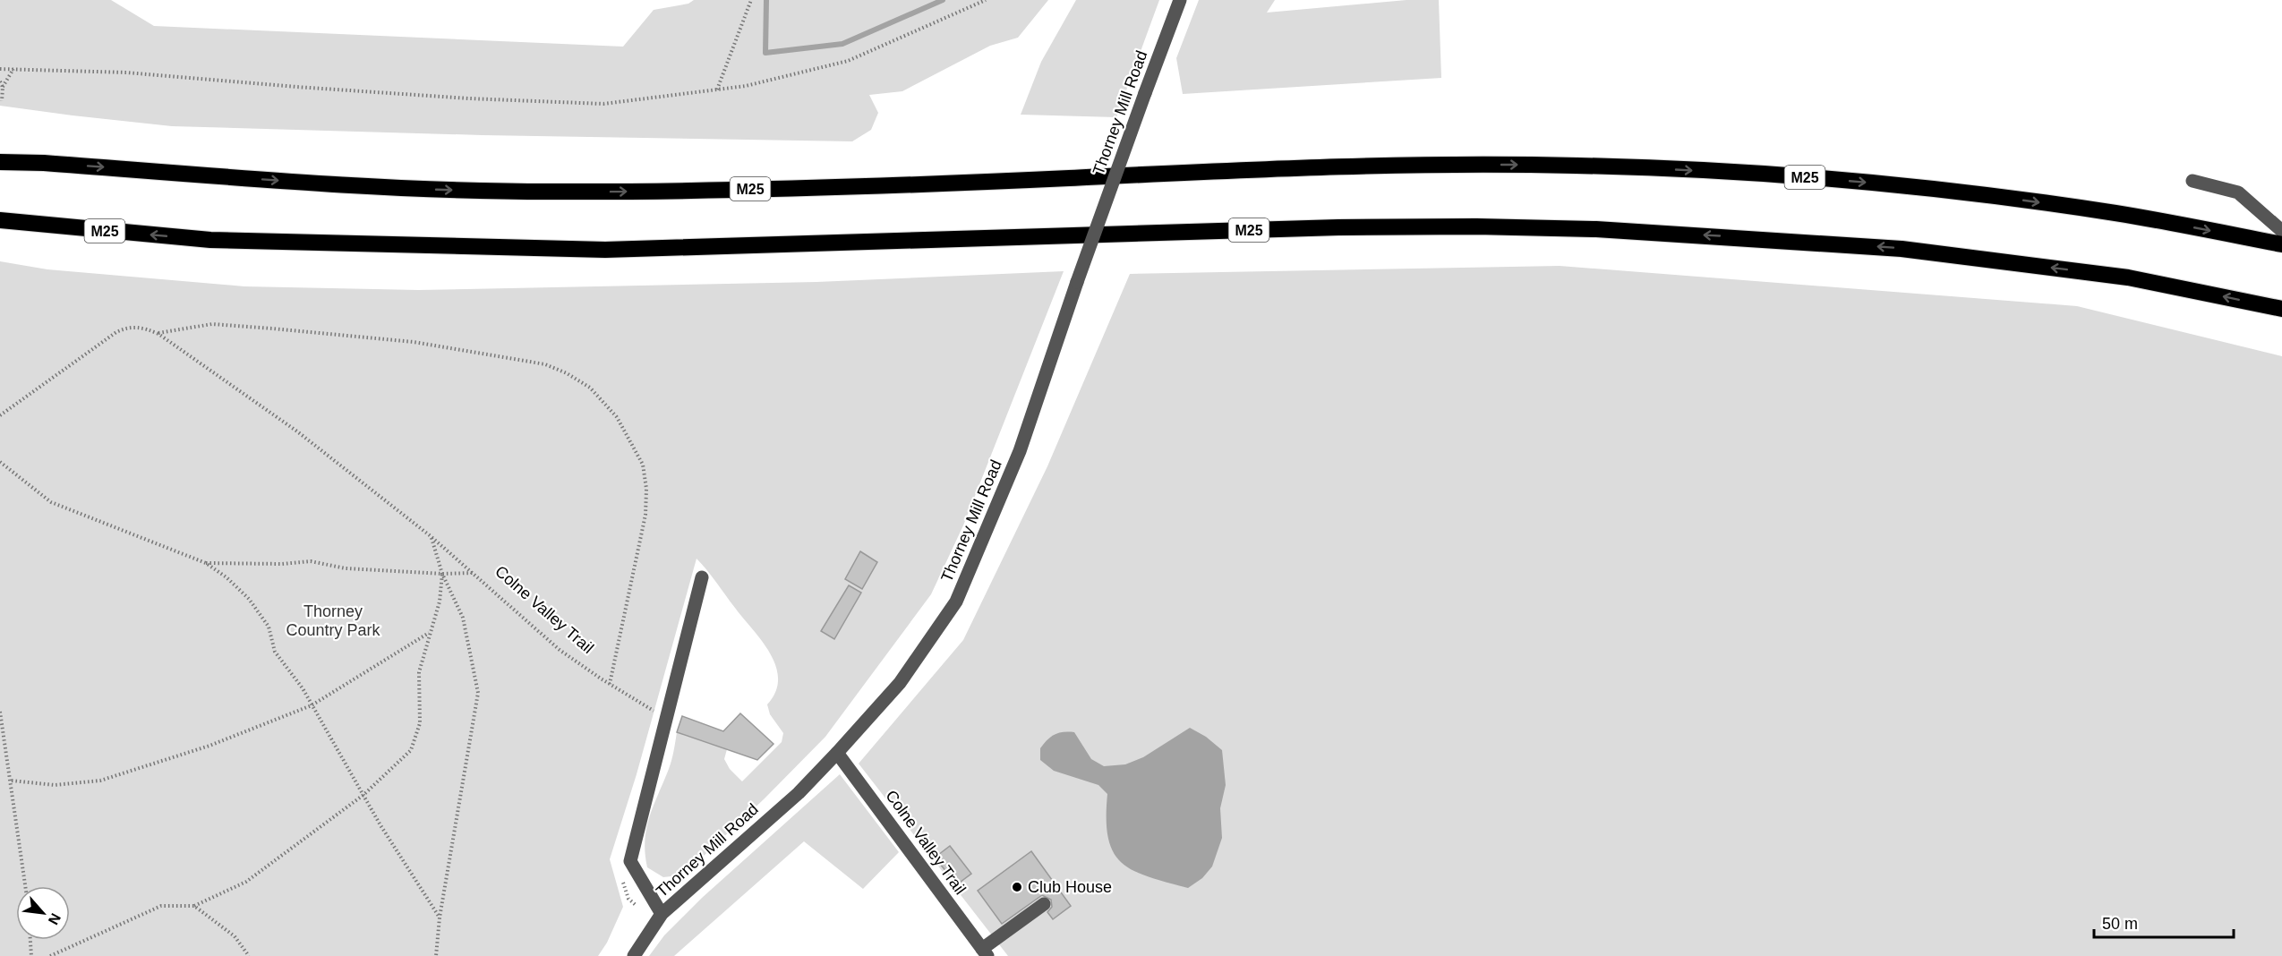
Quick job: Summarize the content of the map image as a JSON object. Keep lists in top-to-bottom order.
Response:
{
  "streets": {
    "highway": ["M25"],
    "street": ["Thorney Mill Road", "Colne Valley Trail"]
  },
  "crossings": [
    ["Thorney Mill Road", "Colne Valley Trail"]
  ],
  "parks": ["Thorney Country Park"],
  "places": ["Club House"],
  "scale_bar": "50 m",
  "north": "bottom right"
}
